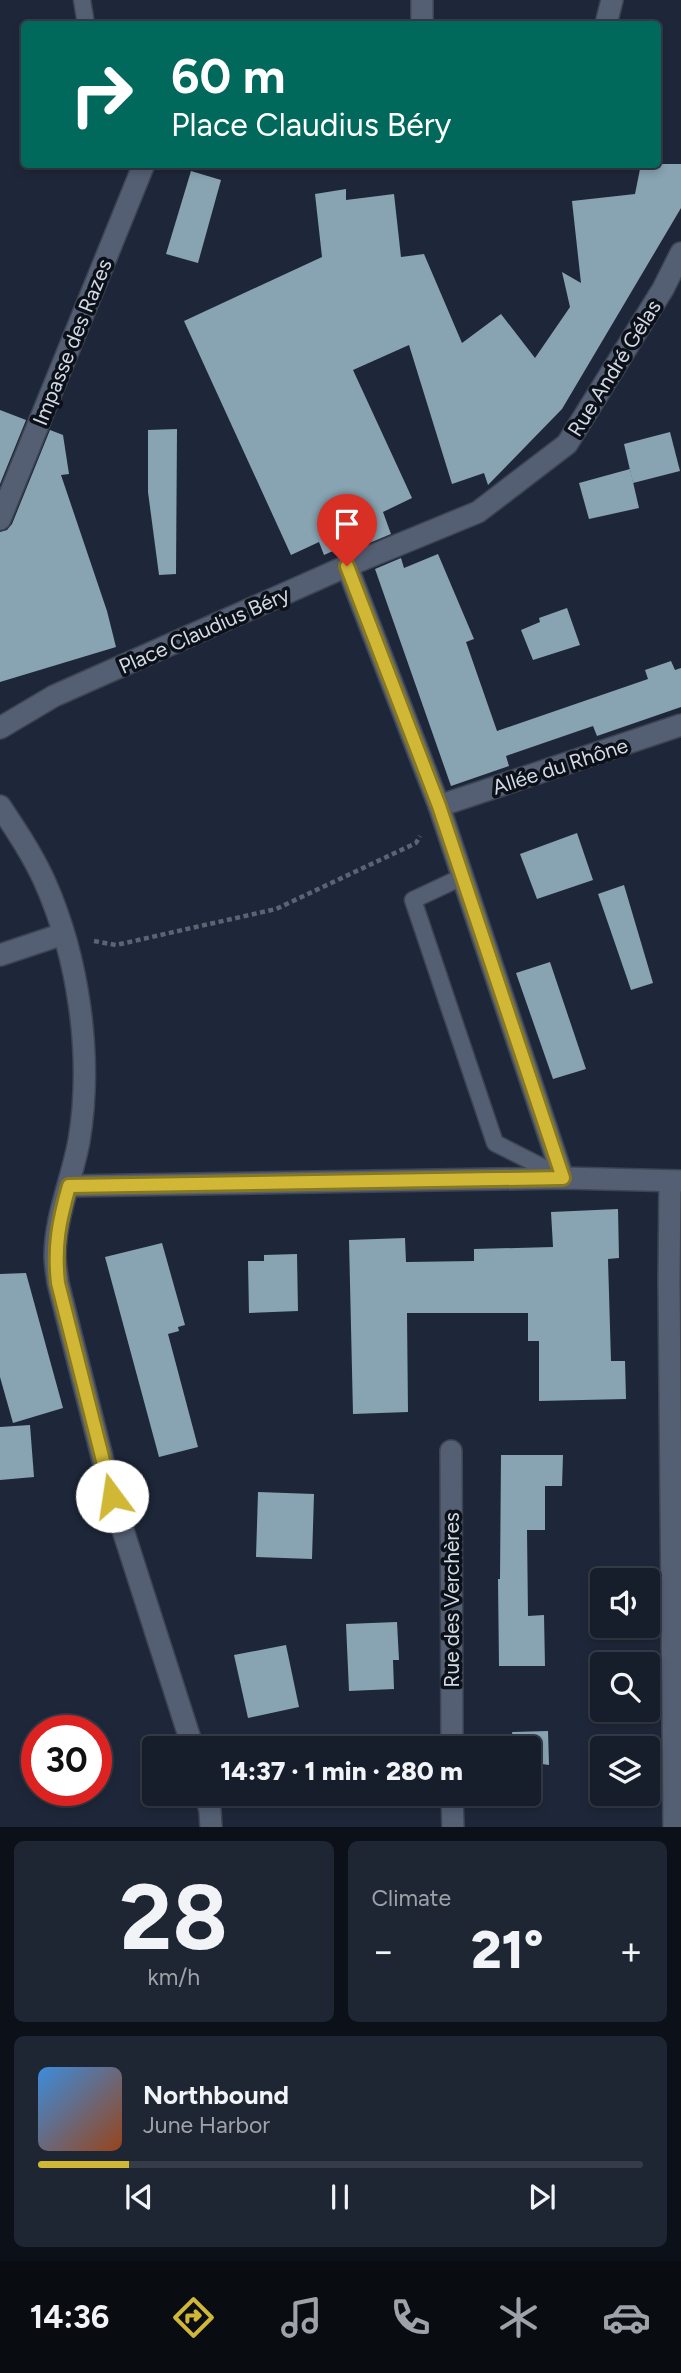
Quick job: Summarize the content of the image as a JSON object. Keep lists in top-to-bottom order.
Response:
{
  "streets": {
    "street": [
      "Impasse des Razes",
      "Rue André Gélas",
      "Place Claudius Béry",
      "Allée du Rhône",
      "Rue des Verchères"
    ]
  },
  "crossings": [
    ["Rue André Gélas", "Place Claudius Béry"]
  ],
  "page": {
    "turn": ["60 m", "Place Claudius Béry"],
    "limit": "30",
    "trip": "14:37 · 1 min · 280 m",
    "tile": [
      ["28", "km/h"],
      "Climate"
    ],
    "heat": ["−", "21°", "+"],
    "song": ["Northbound", "June Harbor"],
    "tabs": "14:36"
  }
}
